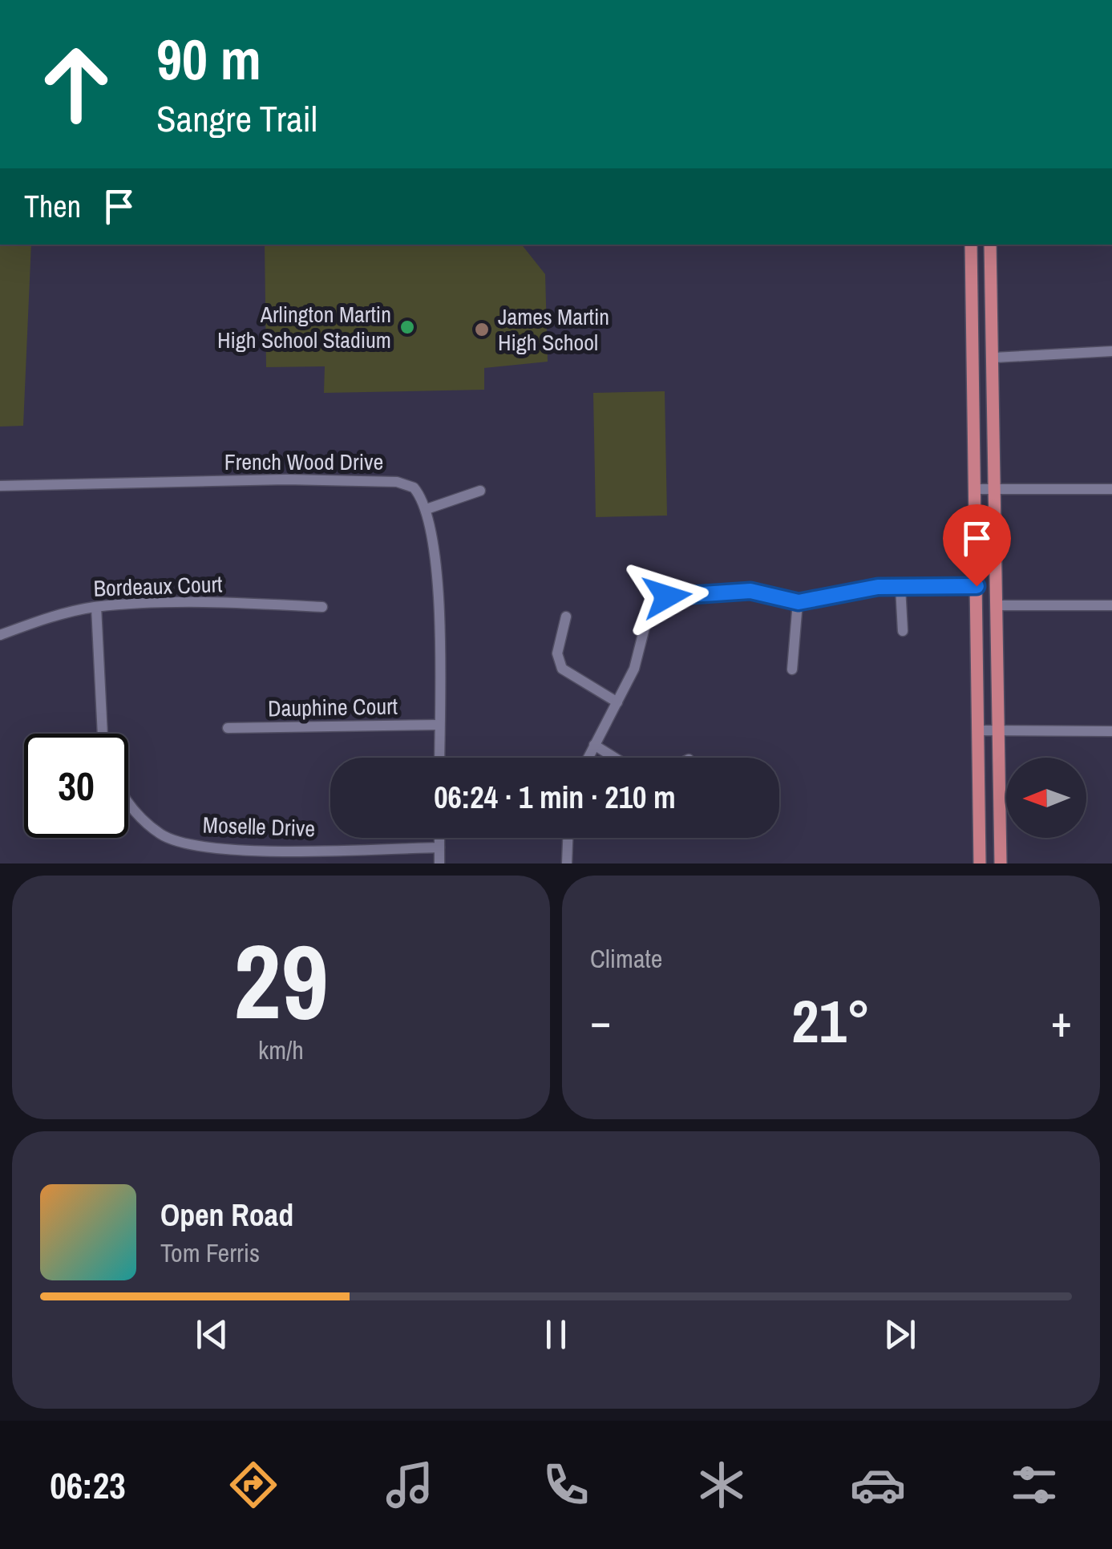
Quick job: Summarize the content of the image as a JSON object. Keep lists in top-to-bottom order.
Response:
{
  "streets": {
    "street": [
      "French Wood Drive",
      "Bordeaux Court",
      "Dauphine Court",
      "Moselle Drive"
    ]
  },
  "places": ["Arlington Martin High School Stadium", "James Martin High School"],
  "north": "left",
  "page": {
    "turn": ["90 m", "Sangre Trail"],
    "then": "Then",
    "limit": "30",
    "trip": "06:24 · 1 min · 210 m",
    "tile": [
      ["29", "km/h"],
      "Climate"
    ],
    "heat": ["−", "21°", "+"],
    "song": ["Open Road", "Tom Ferris"],
    "tabs": "06:23"
  }
}
